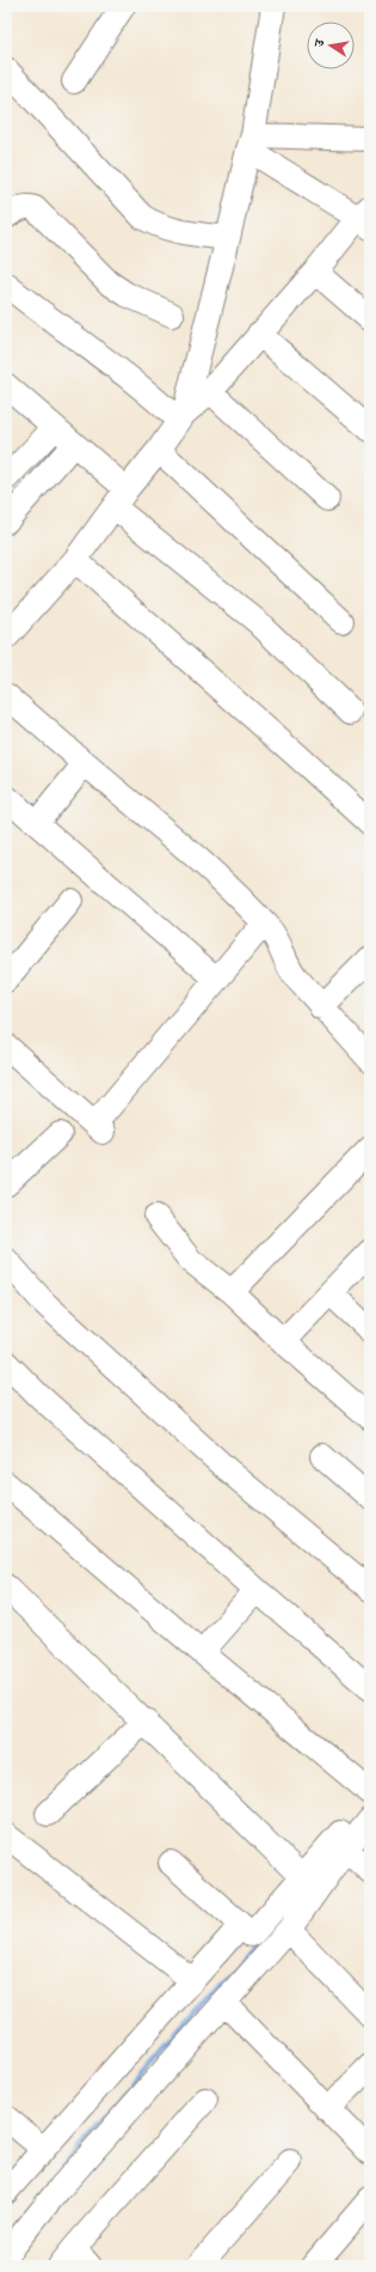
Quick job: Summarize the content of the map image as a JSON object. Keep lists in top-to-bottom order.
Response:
{
  "north": "left"
}
